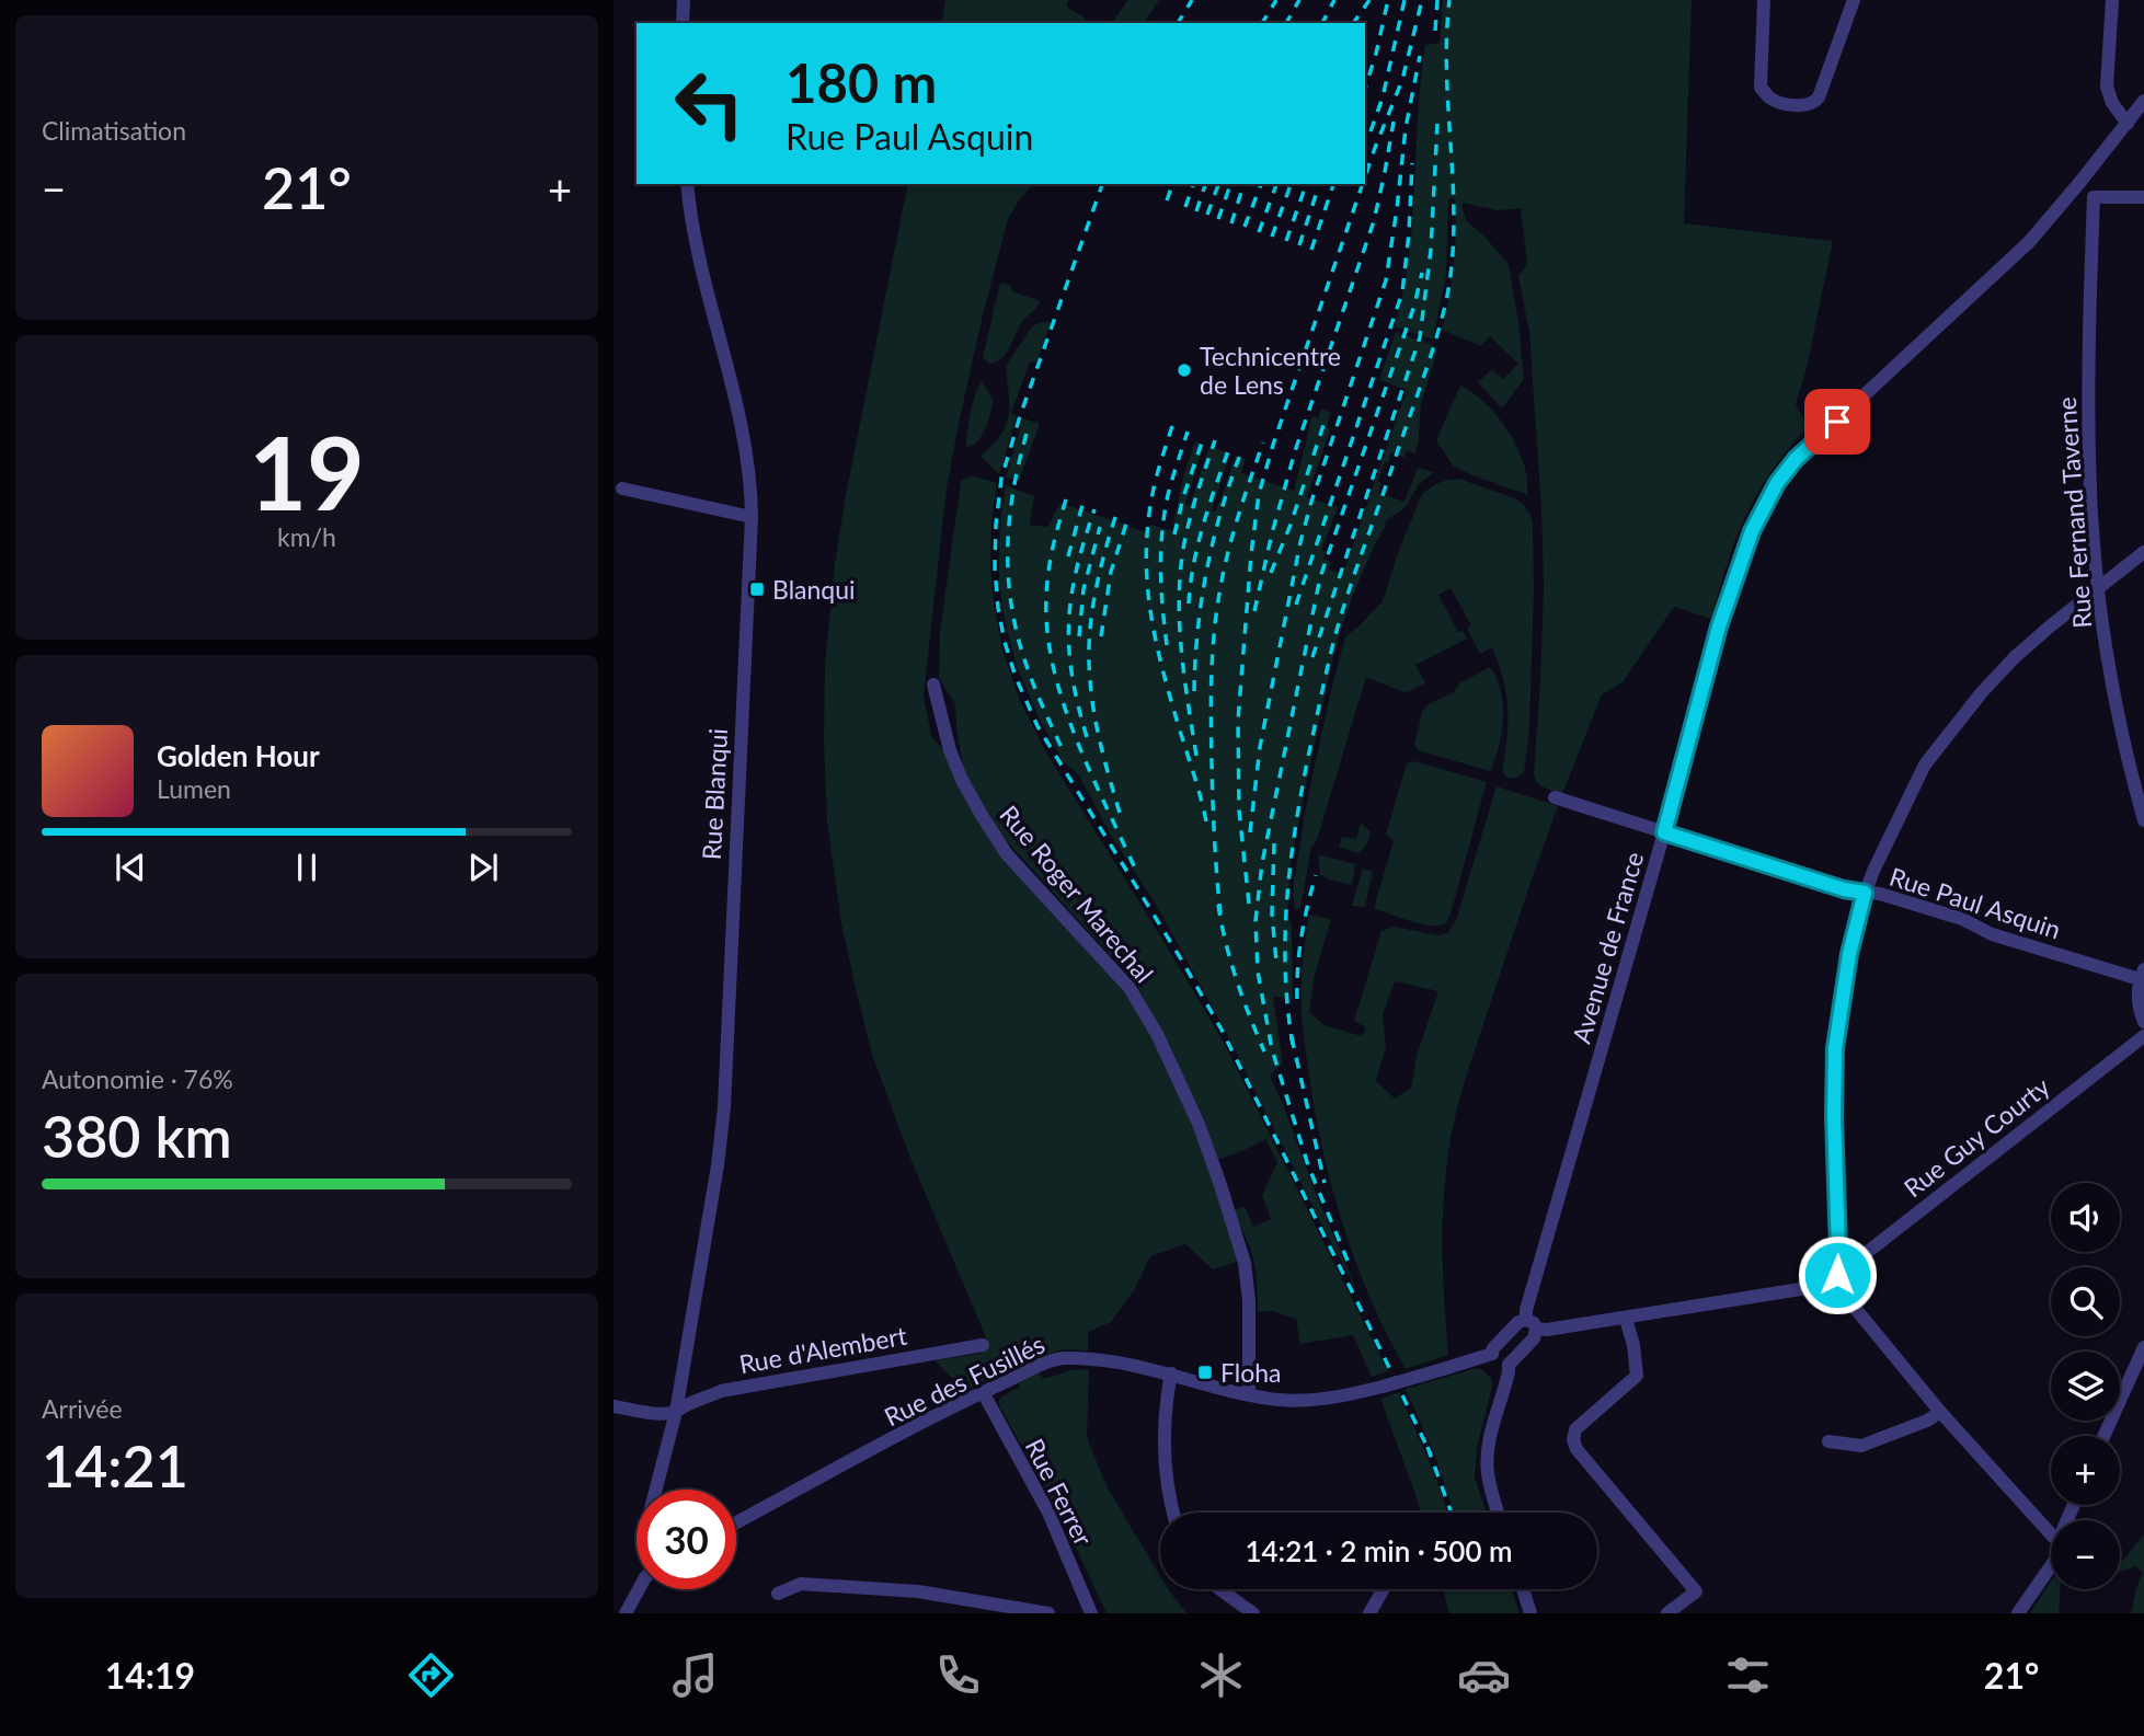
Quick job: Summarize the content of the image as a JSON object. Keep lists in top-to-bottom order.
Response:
{
  "streets": {
    "street": [
      "Rue Fernand Taverne",
      "Rue Blanqui",
      "Rue Roger Marechal",
      "Rue Paul Asquin",
      "Avenue de France",
      "Rue Guy Courty",
      "Rue d'Alembert",
      "Rue des Fusillés",
      "Rue Ferrer"
    ]
  },
  "crossings": [
    ["Rue Blanqui", "Rue d'Alembert"],
    ["Rue Roger Marechal", "Rue des Fusillés"],
    ["Rue Paul Asquin", "Avenue de France"],
    ["Avenue de France", "Rue Guy Courty"],
    ["Rue des Fusillés", "Rue Ferrer"]
  ],
  "places": {
    "other": ["Technicentre de Lens"],
    "transit": ["Blanqui", "Floha"]
  },
  "page": {
    "tile": [
      "Climatisation",
      ["19", "km/h"],
      ["Autonomie · 76%", "380 km"],
      ["Arrivée", "14:21"]
    ],
    "turn": ["180 m", "Rue Paul Asquin"],
    "heat": ["−", "21°", "+"],
    "song": ["Golden Hour", "Lumen"],
    "map_buttons": ["+", "−"],
    "limit": "30",
    "trip": "14:21 · 2 min · 500 m",
    "tabs": ["14:19", "21°"]
  }
}
